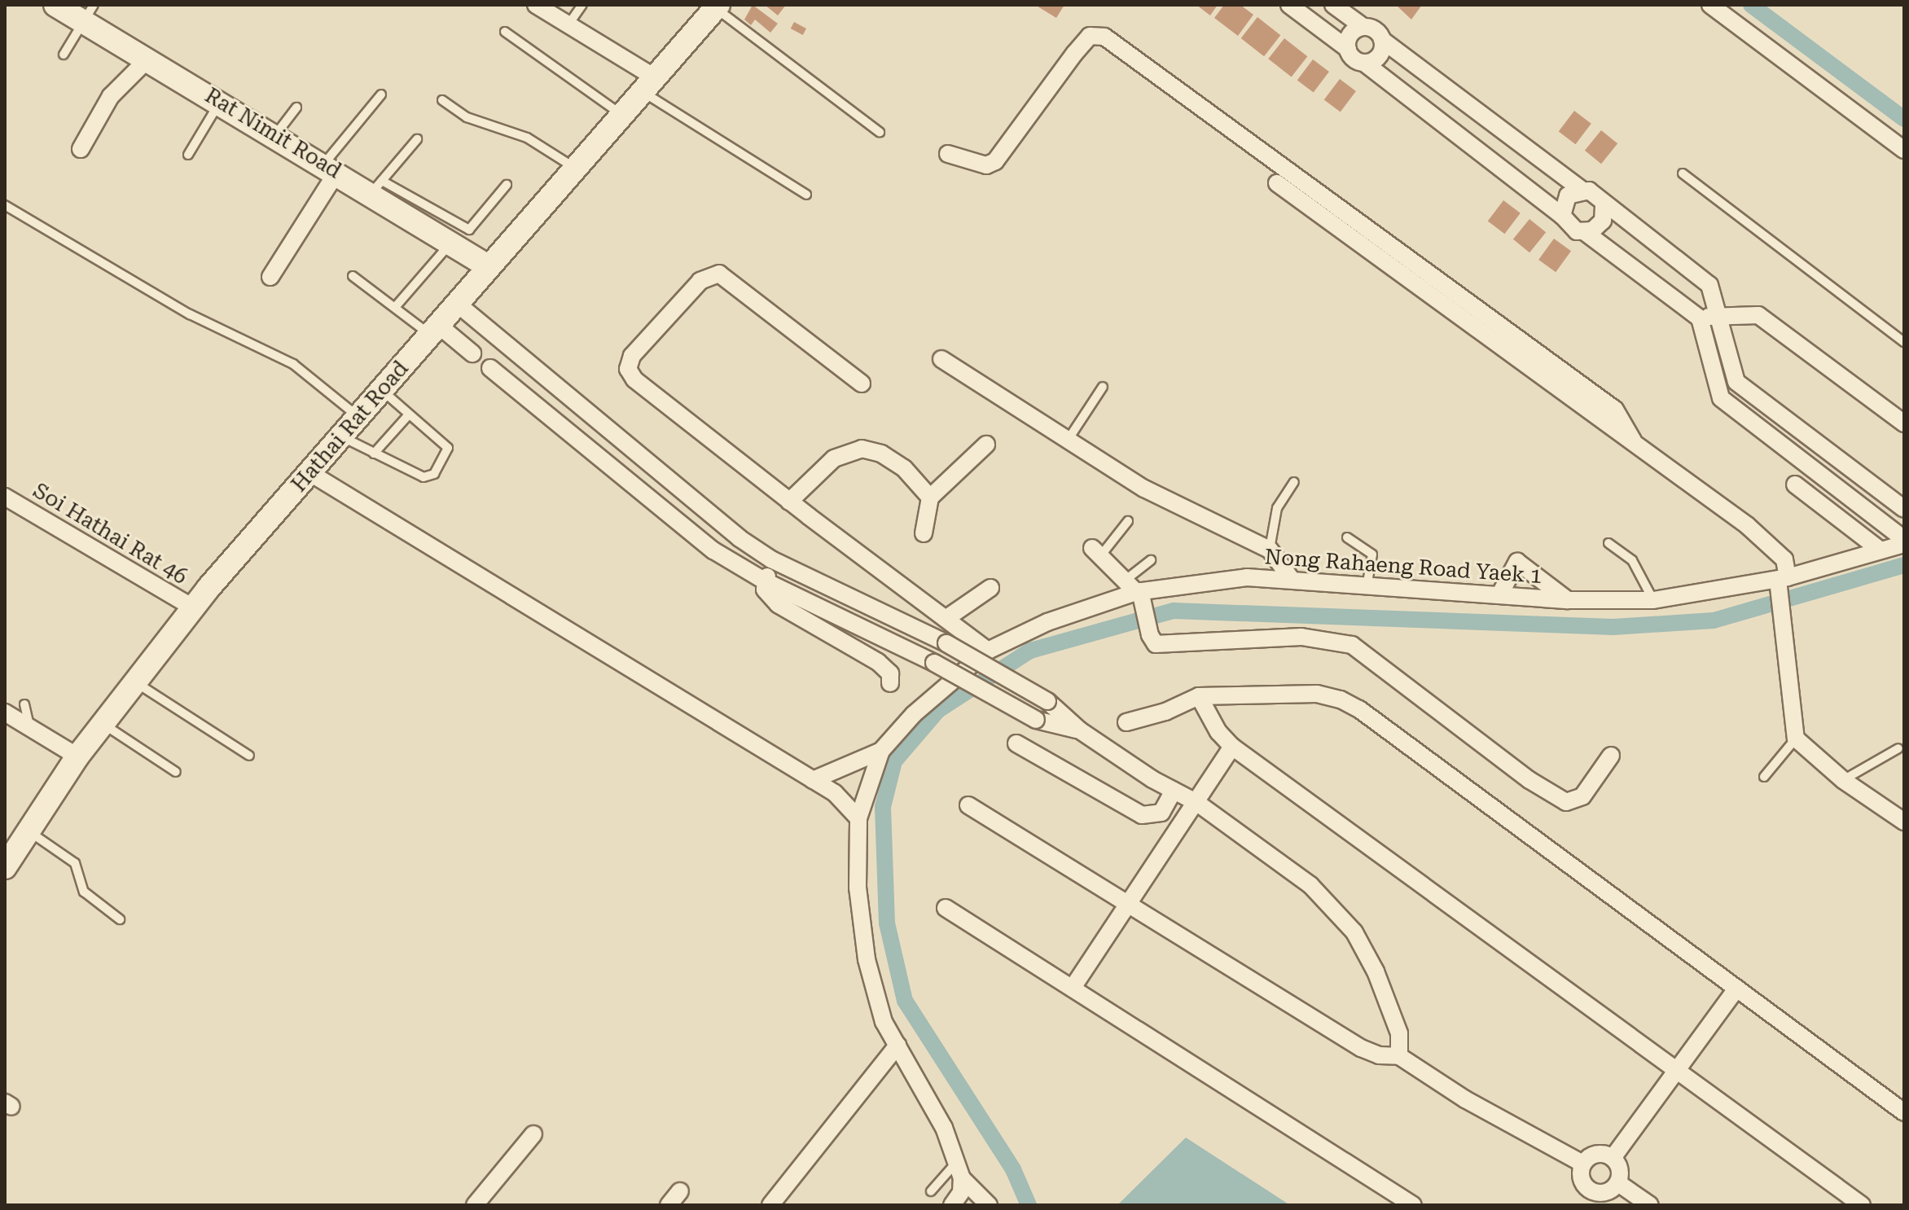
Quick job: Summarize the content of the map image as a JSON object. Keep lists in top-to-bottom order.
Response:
{
  "streets": {
    "main road": ["Rat Nimit Road", "Hathai Rat Road"],
    "street": ["Soi Hathai Rat 46", "Nong Rahaeng Road Yaek 1"]
  },
  "crossings": [
    ["Rat Nimit Road", "Hathai Rat Road"],
    ["Hathai Rat Road", "Soi Hathai Rat 46"]
  ]
}
